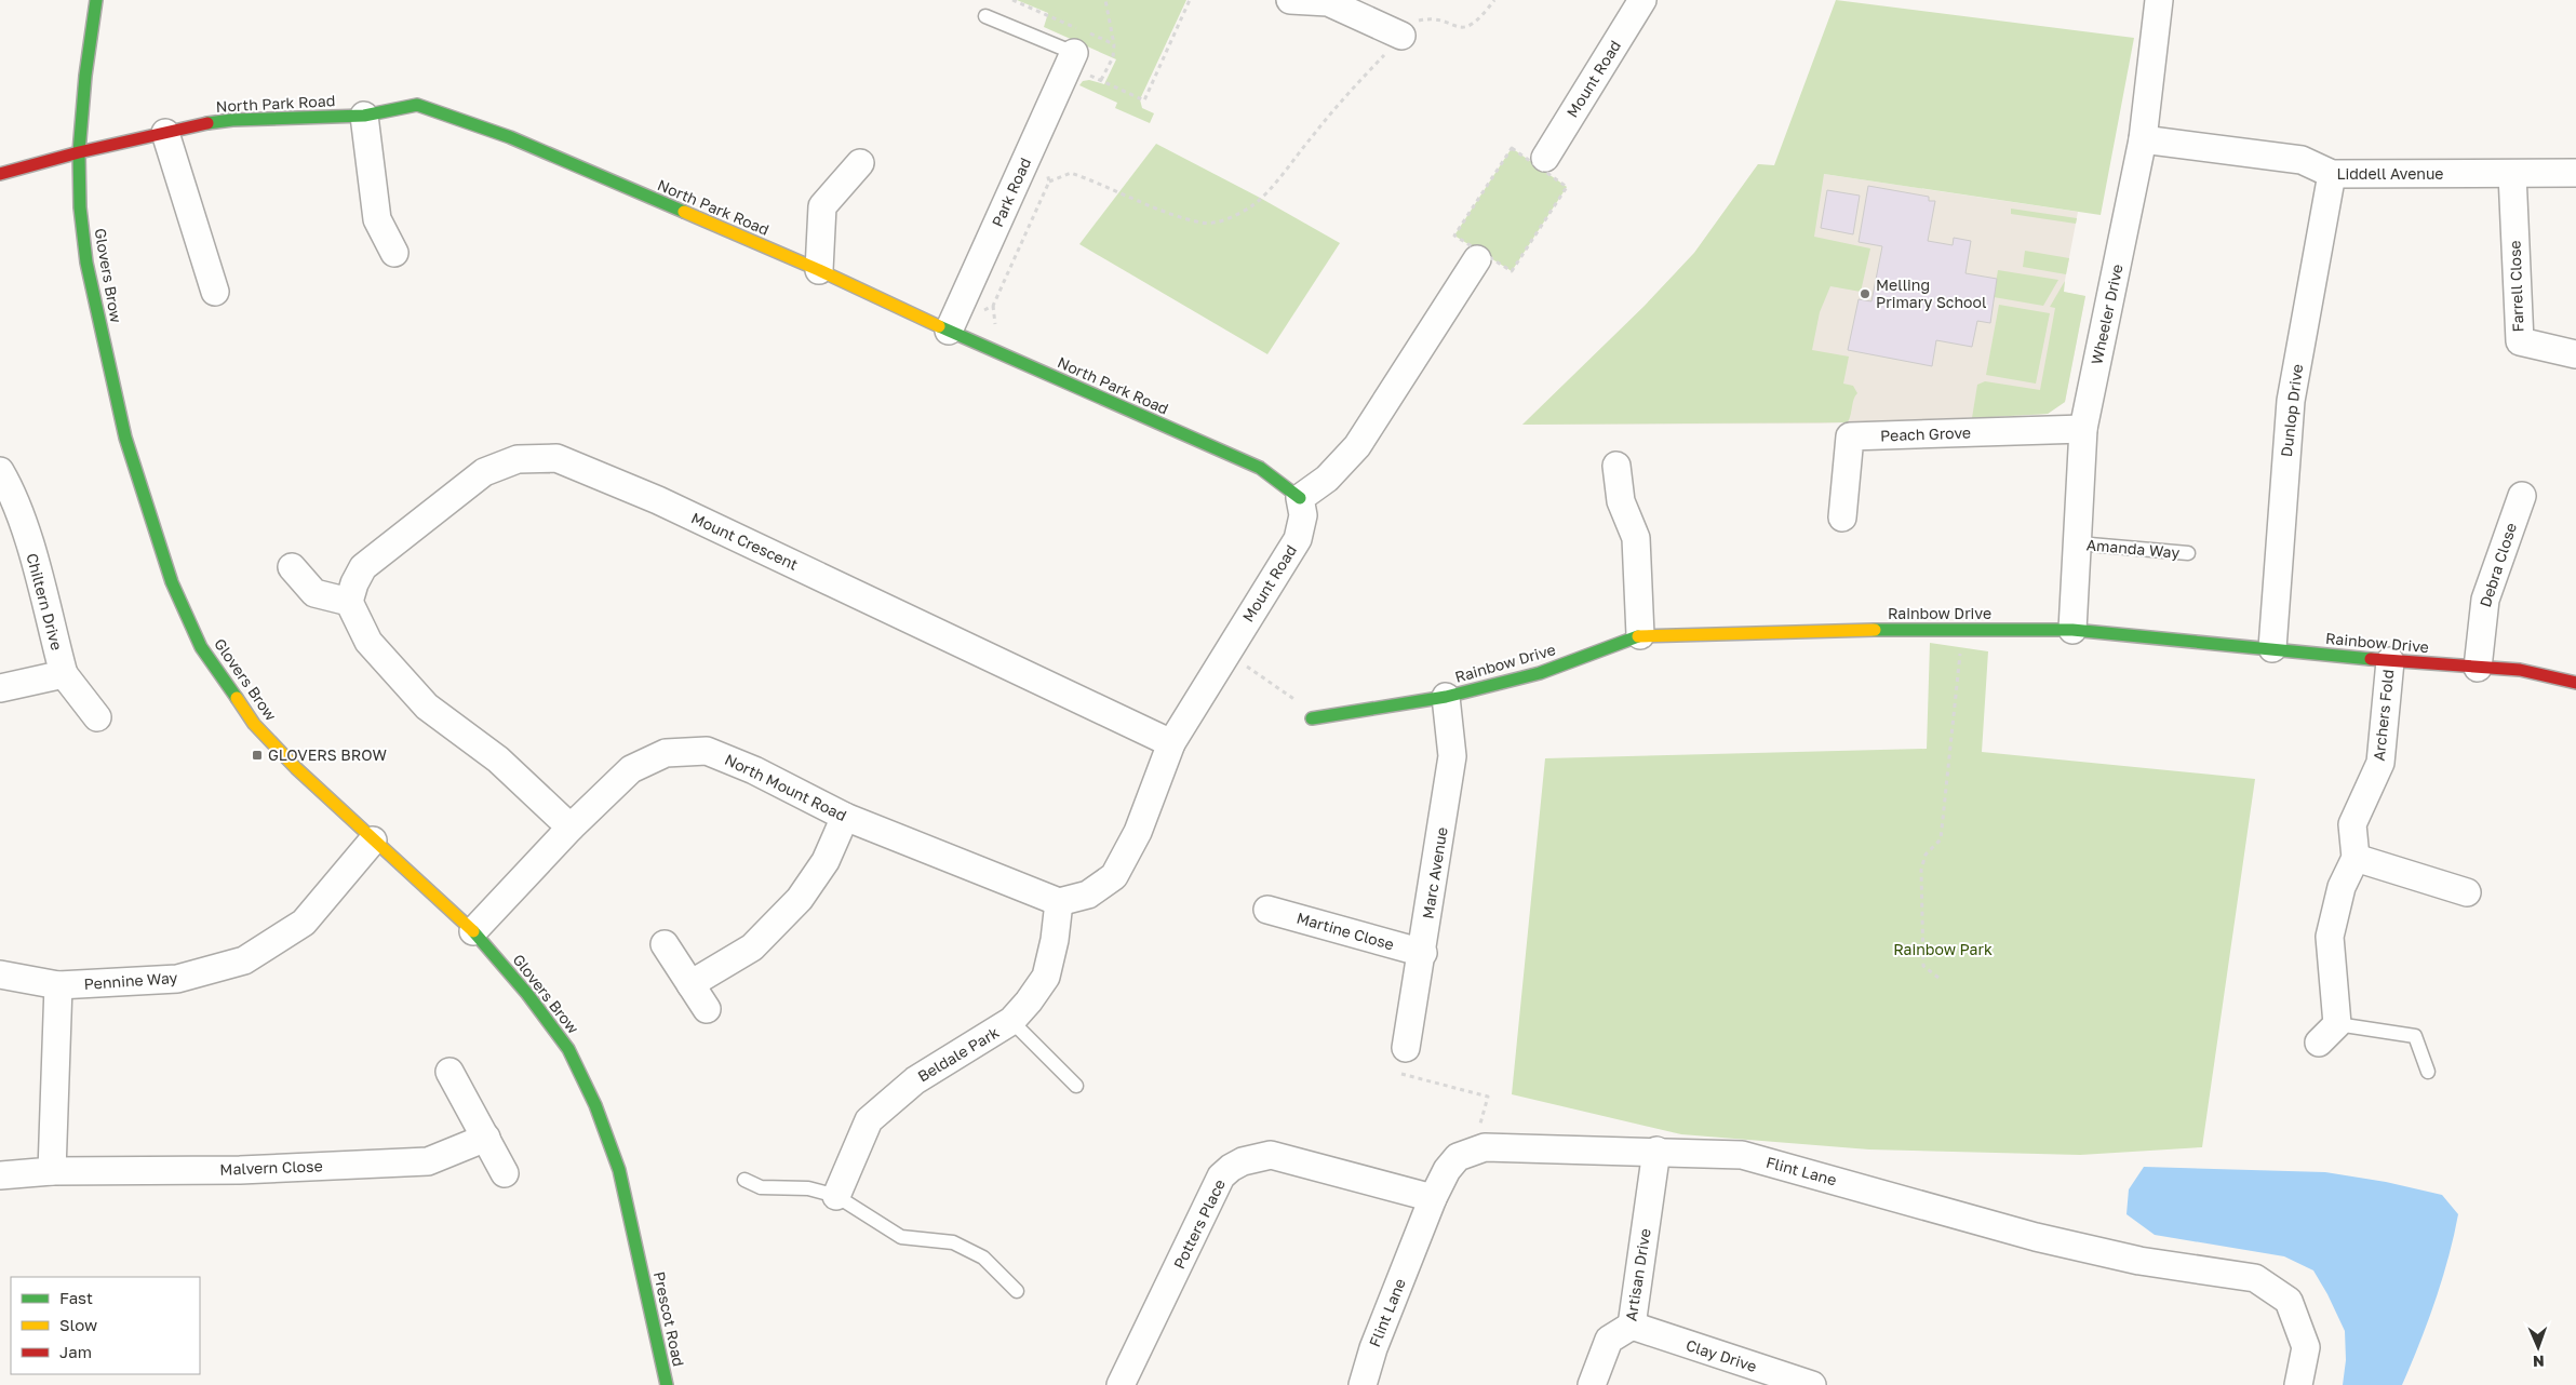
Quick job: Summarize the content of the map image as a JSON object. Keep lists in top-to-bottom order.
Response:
{
  "streets": {
    "street": [
      "Mount Road",
      "North Park Road",
      "Liddell Avenue",
      "Park Road",
      "Glovers Brow",
      "Farrell Close",
      "Wheeler Drive",
      "Dunlop Drive",
      "Peach Grove",
      "Mount Crescent",
      "Debra Close",
      "Chiltern Drive",
      "Rainbow Drive",
      "Archers Fold",
      "North Mount Road",
      "Marc Avenue",
      "Martine Close",
      "Pennine Way",
      "Beldale Park",
      "Malvern Close",
      "Flint Lane",
      "Potters Place",
      "Artisan Drive",
      "Prescot Road",
      "Clay Drive"
    ],
    "lane": ["Amanda Way"]
  },
  "crossings": [
    ["Mount Road", "North Park Road"],
    ["Mount Road", "Mount Crescent"],
    ["Mount Road", "North Mount Road"],
    ["Mount Road", "Beldale Park"],
    ["North Park Road", "Park Road"],
    ["North Park Road", "Glovers Brow"],
    ["Liddell Avenue", "Farrell Close"],
    ["Liddell Avenue", "Wheeler Drive"],
    ["Liddell Avenue", "Dunlop Drive"],
    ["Glovers Brow", "North Mount Road"],
    ["Glovers Brow", "Pennine Way"],
    ["Glovers Brow", "Prescot Road"],
    ["Wheeler Drive", "Peach Grove"],
    ["Wheeler Drive", "Amanda Way"],
    ["Wheeler Drive", "Rainbow Drive"],
    ["Dunlop Drive", "Rainbow Drive"],
    ["Debra Close", "Rainbow Drive"],
    ["Rainbow Drive", "Archers Fold"],
    ["Rainbow Drive", "Marc Avenue"],
    ["North Mount Road", "Beldale Park"],
    ["Marc Avenue", "Martine Close"],
    ["Flint Lane", "Potters Place"],
    ["Flint Lane", "Artisan Drive"],
    ["Artisan Drive", "Clay Drive"]
  ],
  "parks": ["Rainbow Park"],
  "places": {
    "other": ["Melling Primary School"],
    "transit": ["GLOVERS BROW"]
  },
  "legend": ["Fast", "Slow", "Jam"],
  "north": "bottom"
}
